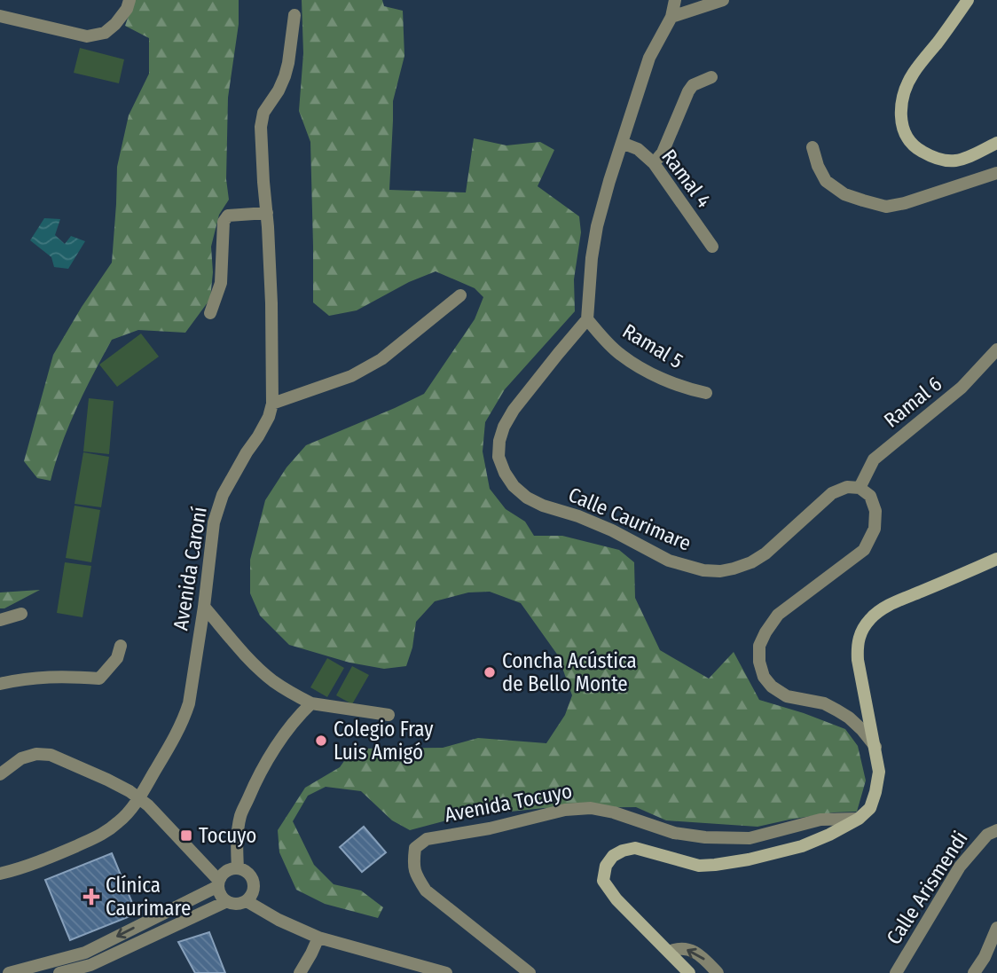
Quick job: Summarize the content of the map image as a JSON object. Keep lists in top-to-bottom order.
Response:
{
  "streets": {
    "street": [
      "Ramal 4",
      "Ramal 5",
      "Ramal 6",
      "Calle Caurimare",
      "Avenida Caroní",
      "Avenida Tocuyo",
      "Calle Arismendi"
    ]
  },
  "crossings": [
    ["Ramal 5", "Calle Caurimare"],
    ["Ramal 6", "Calle Caurimare"]
  ],
  "places": {
    "other": ["Concha Acústica de Bello Monte", "Colegio Fray Luis Amigó"],
    "transit": ["Tocuyo"],
    "health": ["Clínica Caurimare"]
  }
}
